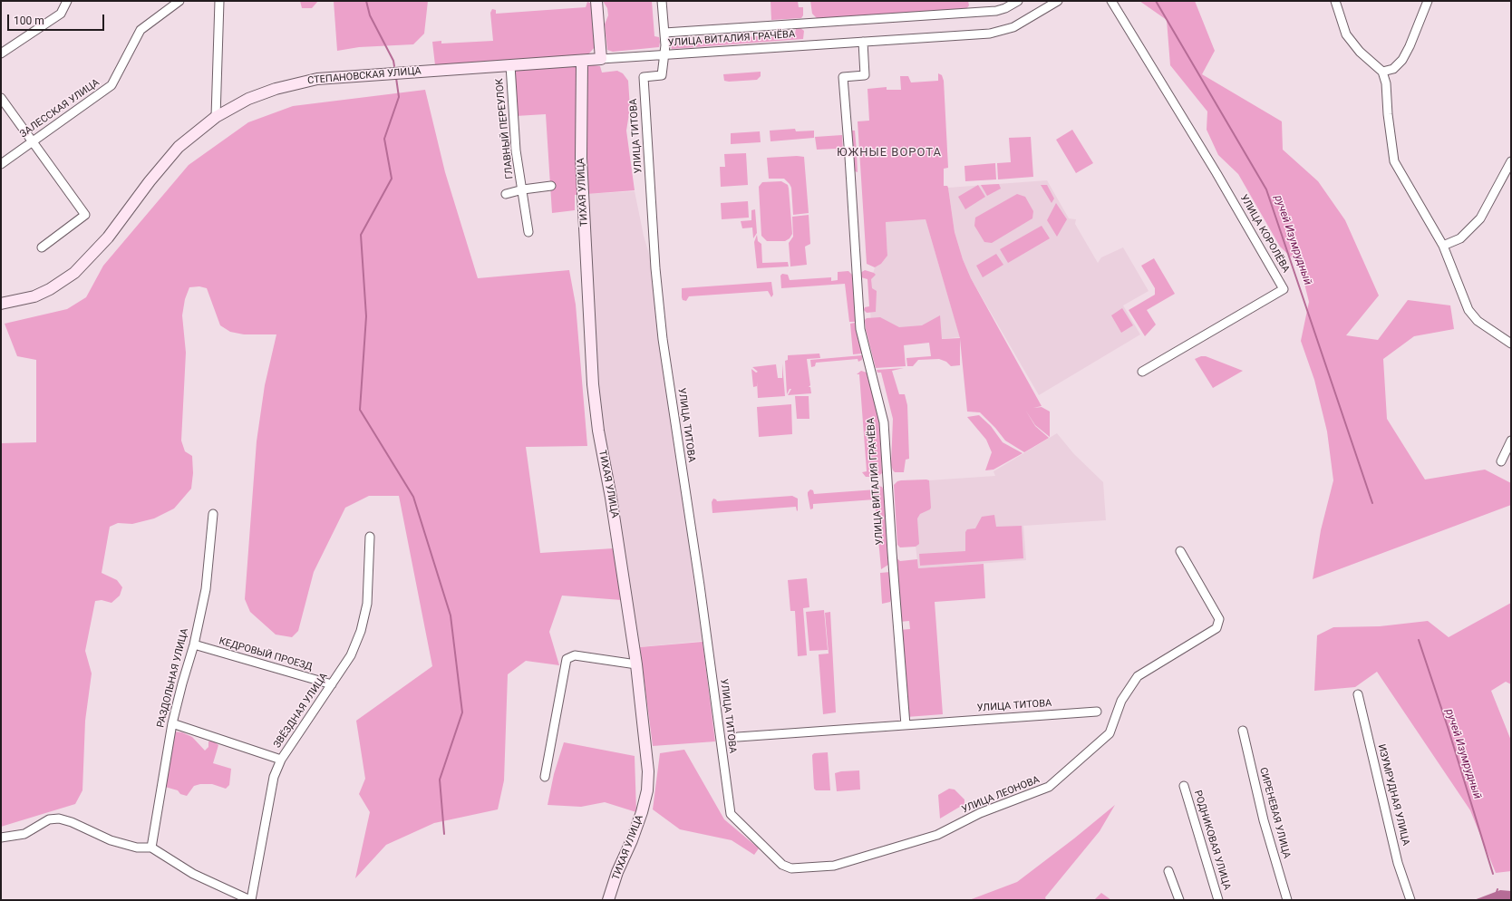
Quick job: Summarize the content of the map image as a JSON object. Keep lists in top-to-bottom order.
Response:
{
  "streets": {
    "street": [
      "УЛИЦА ВИТАЛИЯ ГРАЧЁВА",
      "СТЕПАНОВСКАЯ УЛИЦА",
      "ЗАЛЕССКАЯ УЛИЦА",
      "ГЛАВНЫЙ ПЕРЕУЛОК",
      "УЛИЦА ТИТОВА",
      "ТИХАЯ УЛИЦА",
      "УЛИЦА КОРОЛЁВА",
      "КЕДРОВЫЙ ПРОЕЗД",
      "РАЗДОЛЬНАЯ УЛИЦА",
      "ЗВЁЗДНАЯ УЛИЦА",
      "УЛИЦА ЛЕОНОВА",
      "ИЗУМРУДНАЯ УЛИЦА",
      "СИРЕНЕВАЯ УЛИЦА",
      "РОДНИКОВАЯ УЛИЦА"
    ]
  },
  "crossings": [
    ["УЛИЦА ВИТАЛИЯ ГРАЧЁВА", "СТЕПАНОВСКАЯ УЛИЦА"],
    ["УЛИЦА ВИТАЛИЯ ГРАЧЁВА", "УЛИЦА ТИТОВА"],
    ["СТЕПАНОВСКАЯ УЛИЦА", "ГЛАВНЫЙ ПЕРЕУЛОК"],
    ["СТЕПАНОВСКАЯ УЛИЦА", "ТИХАЯ УЛИЦА"],
    ["УЛИЦА ТИТОВА", "УЛИЦА ЛЕОНОВА"],
    ["КЕДРОВЫЙ ПРОЕЗД", "РАЗДОЛЬНАЯ УЛИЦА"],
    ["КЕДРОВЫЙ ПРОЕЗД", "ЗВЁЗДНАЯ УЛИЦА"]
  ],
  "districts": ["ЮЖНЫЕ ВОРОТА"],
  "water": ["ручей Изумрудный"],
  "scale_bar": "100 m"
}
